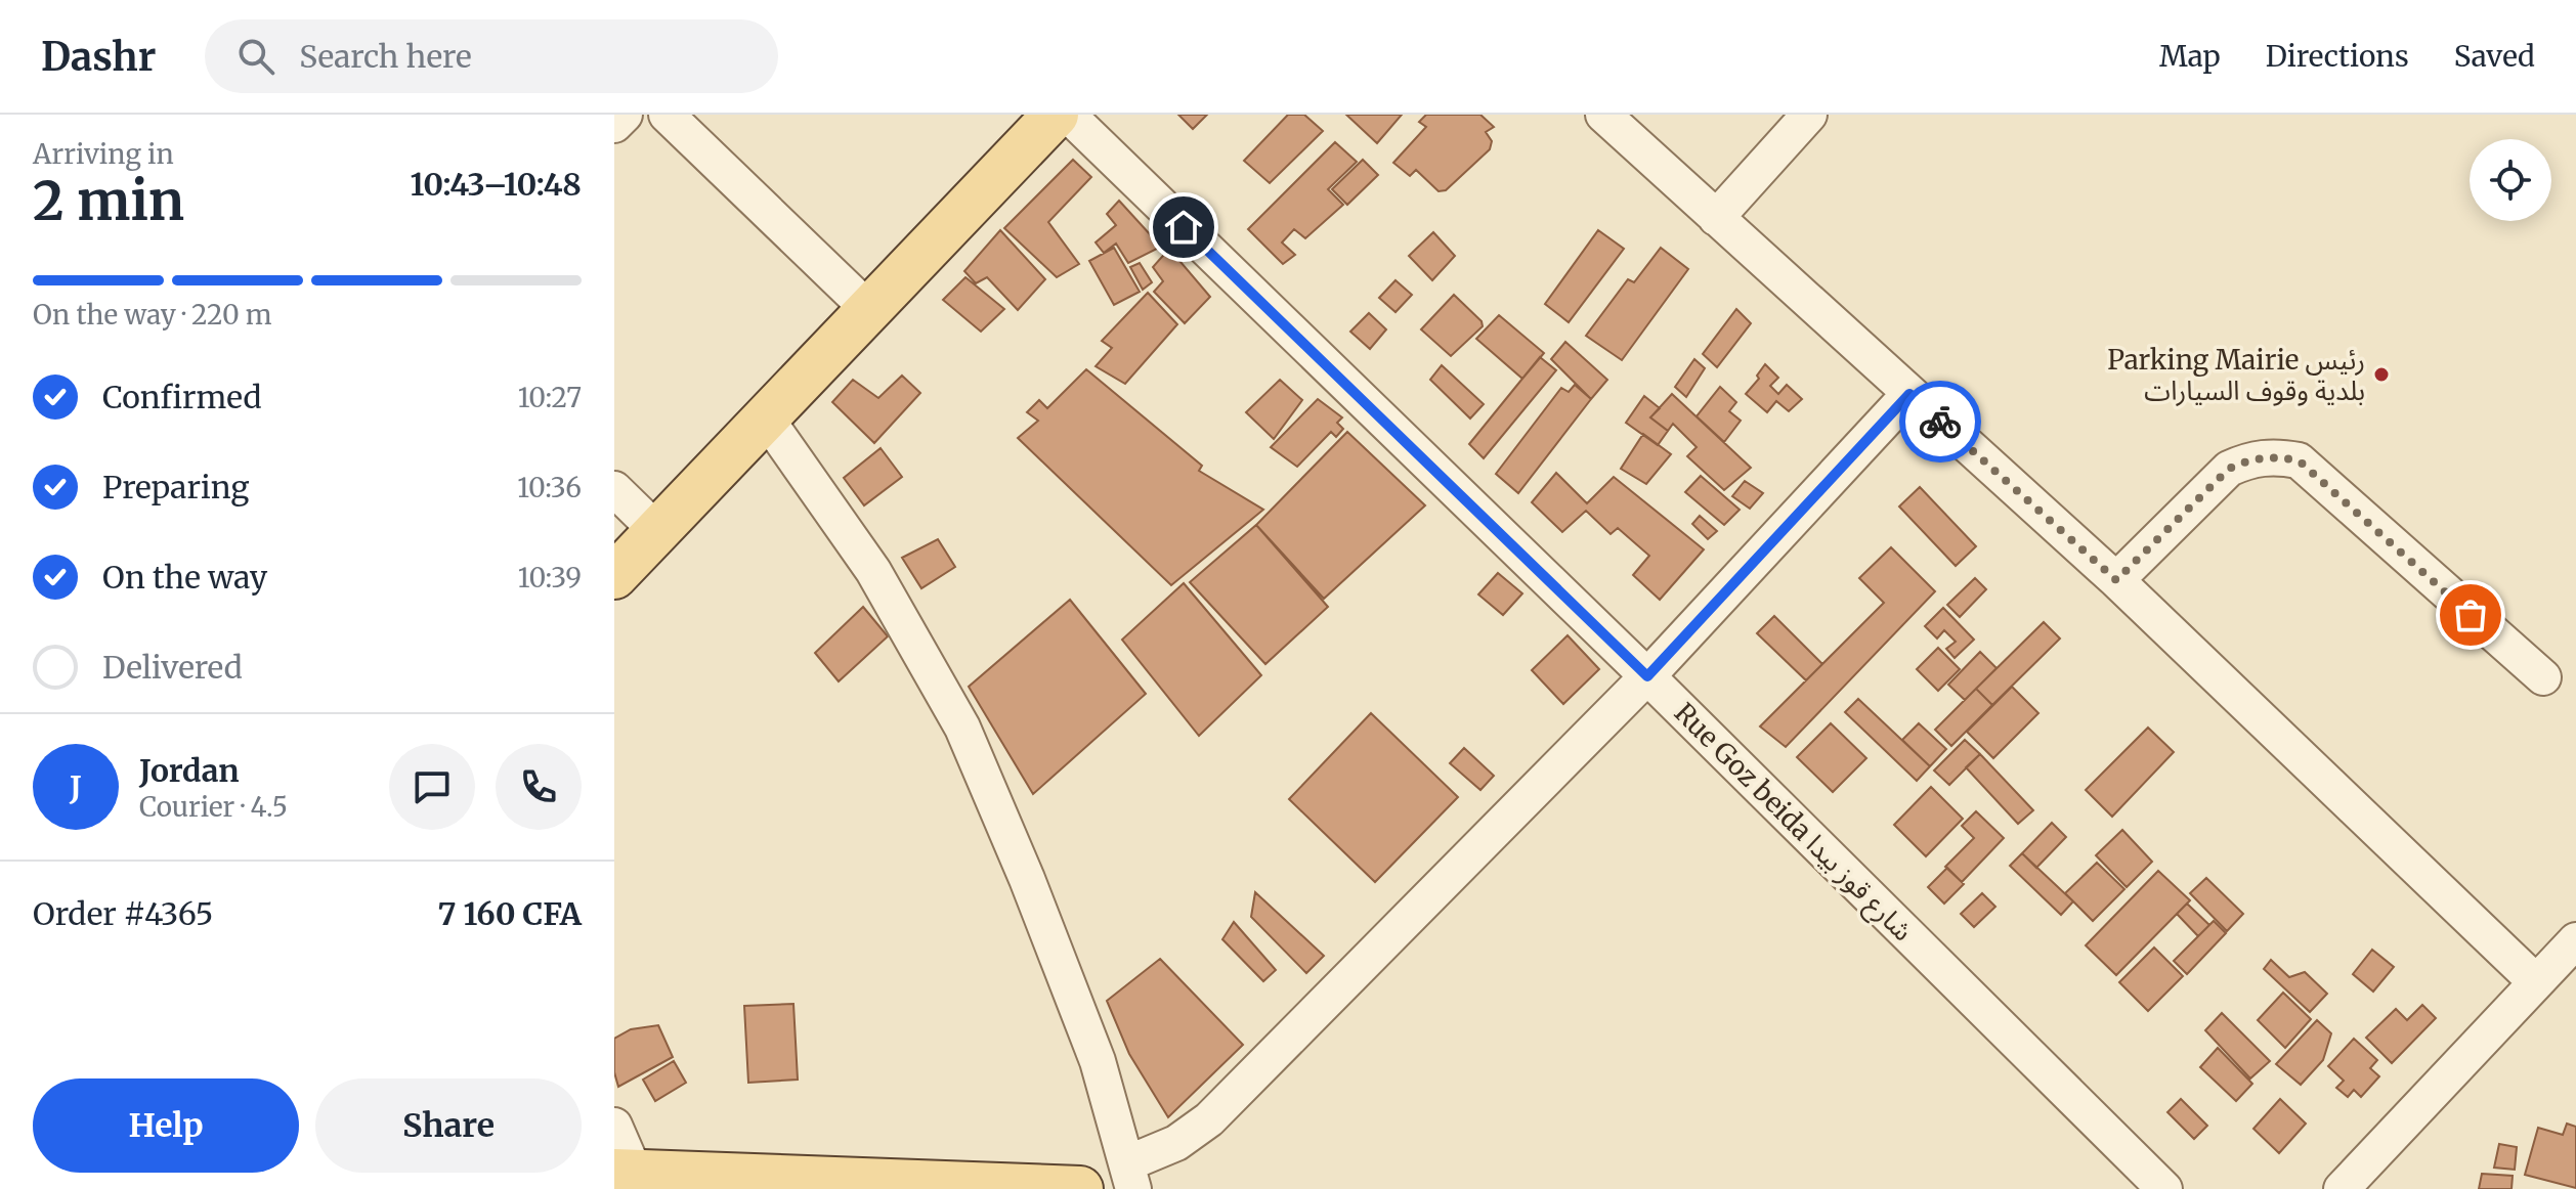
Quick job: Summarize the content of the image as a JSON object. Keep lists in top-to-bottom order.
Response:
{
  "streets": {
    "street": ["Rue Goz beida شارع قوز بيدا"]
  },
  "places": ["Parking Mairie رئيس بلدية وقوف السيارات"],
  "page": {
    "header": "Dashr",
    "search": "Search here",
    "nav": ["Map", "Directions", "Saved"],
    "heading": ["2 min", "Arriving in", "10:43–10:48"],
    "panel": [
      "Jordan",
      "Courier · 4.5",
      "Order #4365",
      "7 160 CFA"
    ],
    "bar": "On the way · 220 m",
    "list": [
      ["Confirmed", "10:27"],
      ["Preparing", "10:36"],
      ["On the way", "10:39"],
      "Delivered"
    ],
    "round": "J",
    "buttons": ["Help", "Share"]
  }
}
